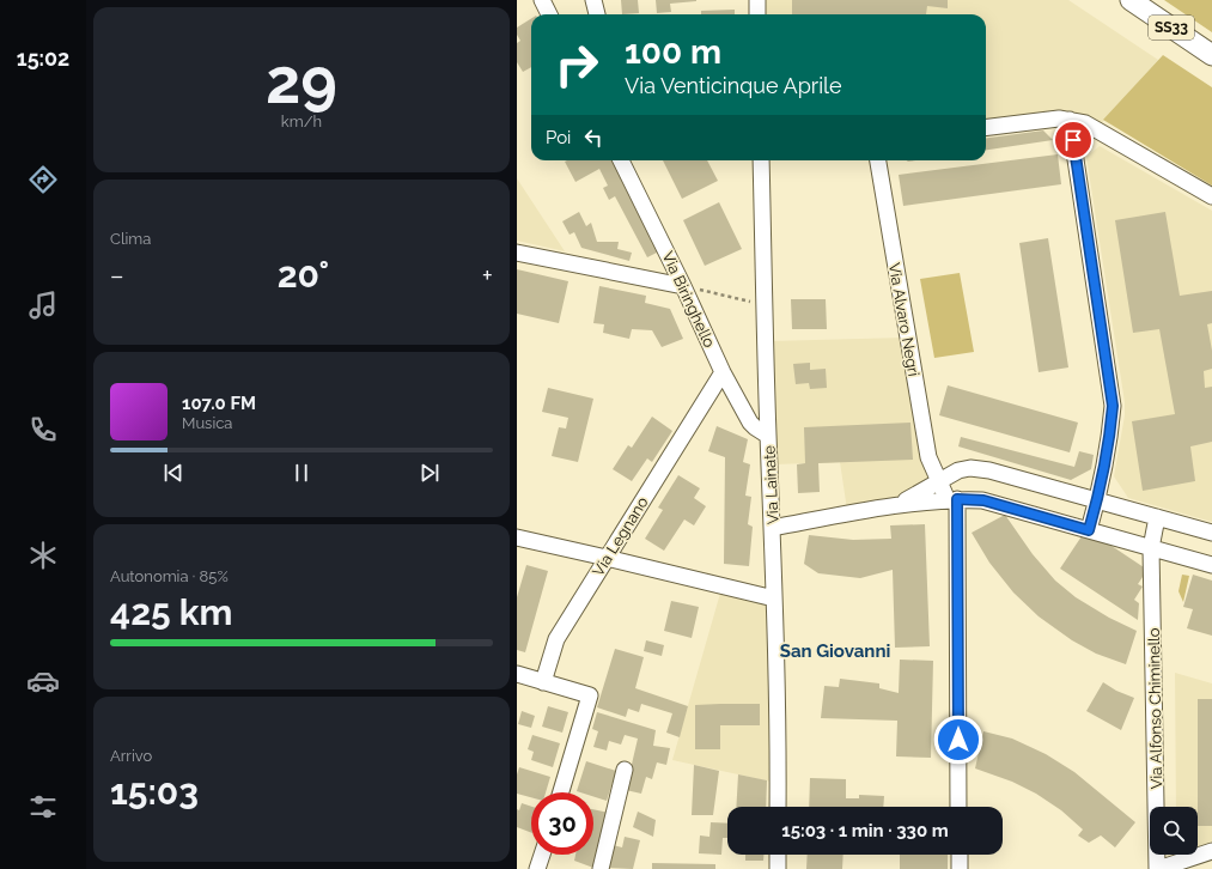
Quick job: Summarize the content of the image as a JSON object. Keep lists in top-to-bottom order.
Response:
{
  "streets": {
    "main road": ["SS33"],
    "street": [
      "Via Biringhello",
      "Via Alvaro Negri",
      "Via Lainate",
      "Via Legnano",
      "Via Alfonso Chiminello"
    ]
  },
  "crossings": [
    ["Via Biringhello", "Via Lainate"],
    ["Via Biringhello", "Via Legnano"]
  ],
  "districts": ["San Giovanni"],
  "page": {
    "tabs": "15:02",
    "tile": [
      ["29", "km/h"],
      "Clima",
      ["Autonomia · 85%", "425 km"],
      ["Arrivo", "15:03"]
    ],
    "turn": ["100 m", "Via Venticinque Aprile"],
    "then": "Poi",
    "heat": ["−", "20°", "+"],
    "song": ["107.0 FM", "Musica"],
    "limit": "30",
    "trip": "15:03 · 1 min · 330 m"
  }
}
